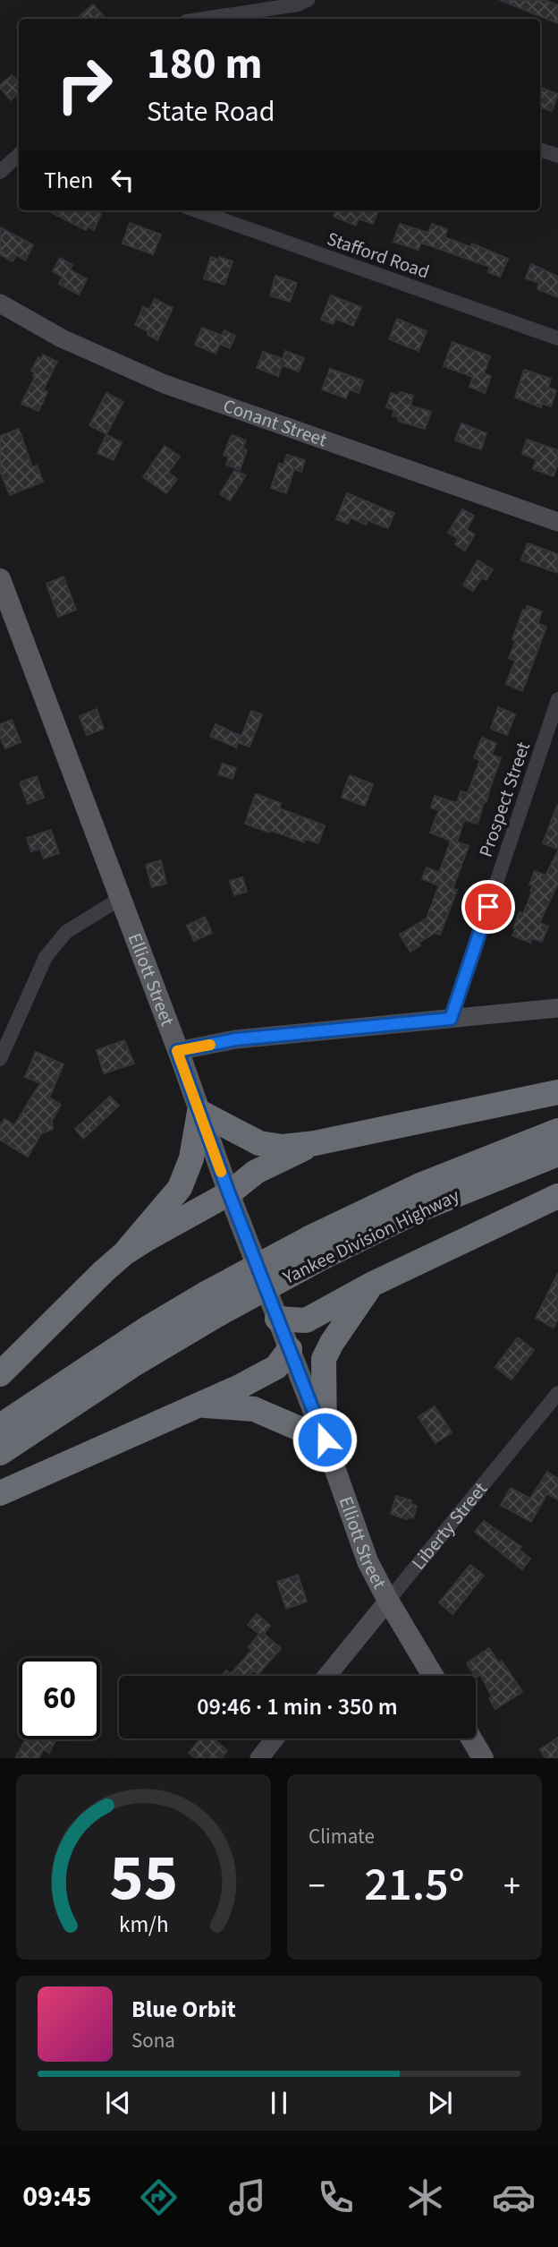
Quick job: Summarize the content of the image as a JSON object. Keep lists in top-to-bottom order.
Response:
{
  "streets": {
    "highway": ["Yankee Division Highway"],
    "main road": ["Conant Street", "Elliott Street", "Liberty Street"],
    "street": ["Stafford Road", "Prospect Street"]
  },
  "crossings": [
    ["Elliott Street", "Liberty Street"]
  ],
  "page": {
    "turn": ["180 m", "State Road"],
    "then": "Then",
    "limit": "60",
    "trip": "09:46 · 1 min · 350 m",
    "tile": "Climate",
    "heat": ["−", "21.5°", "+"],
    "song": ["Blue Orbit", "Sona"],
    "tabs": "09:45",
    "gauge": ["55", "km/h"]
  }
}
